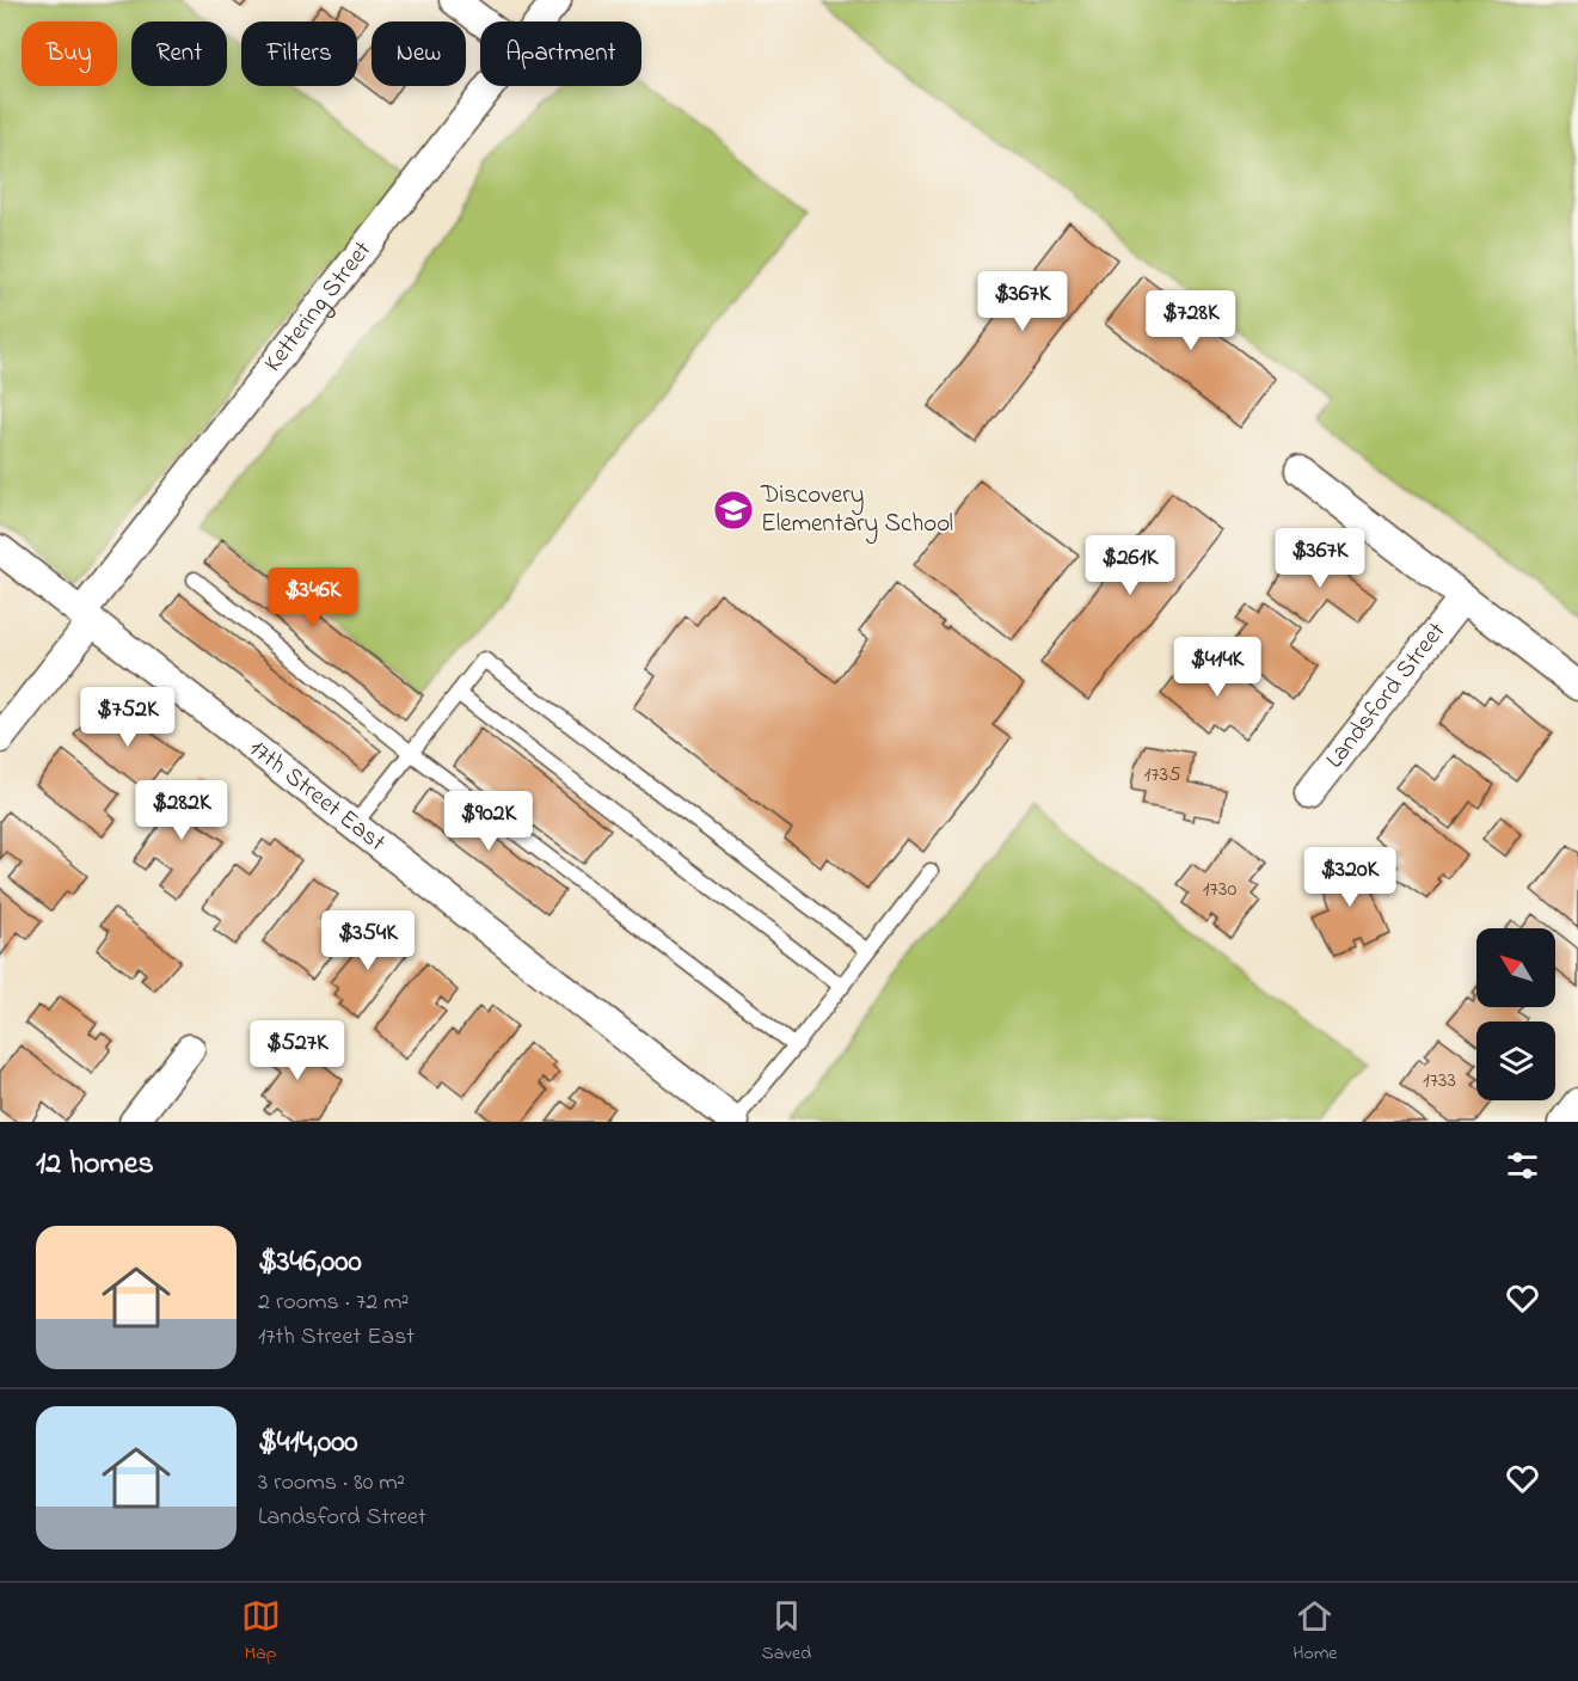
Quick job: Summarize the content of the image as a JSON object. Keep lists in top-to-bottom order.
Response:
{
  "streets": {
    "street": ["Kettering Street", "Landsford Street", "17th Street East"]
  },
  "crossings": [
    ["Kettering Street", "17th Street East"]
  ],
  "places": {
    "school or university": ["Discovery Elementary School"]
  },
  "house_numbers": ["1735", "1730", "1733"],
  "north": "top left",
  "page": {
    "chip": [
      "Buy",
      "Rent",
      "Filters",
      "New",
      "Apartment"
    ],
    "price": [
      "$367K",
      "$728K",
      "$367K",
      "$261K",
      "$346K",
      "$414K",
      "$752K",
      "$282K",
      "$902K",
      "$320K",
      "$354K",
      "$527K"
    ],
    "heading": "12 homes",
    "list": [
      {
        "name": "$346,000",
        "note": "2 rooms · 72 m² · 17th Street East"
      },
      {
        "name": "$414,000",
        "note": "3 rooms · 80 m² · Landsford Street"
      }
    ],
    "tabs": ["Map", "Saved", "Home"]
  }
}
